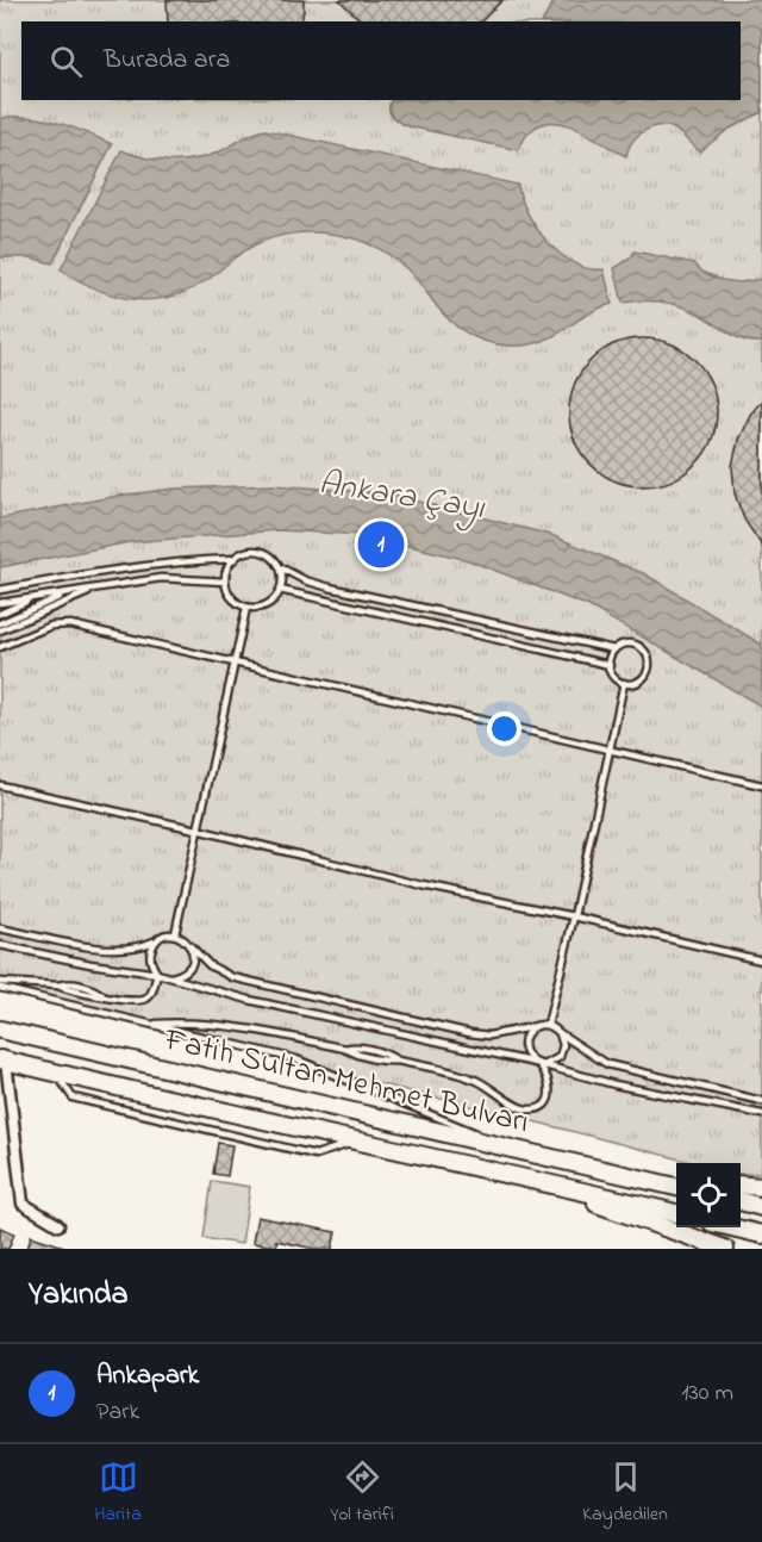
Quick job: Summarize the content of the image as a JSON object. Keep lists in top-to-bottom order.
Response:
{
  "streets": {
    "highway": ["Fatih Sultan Mehmet Bulvarı"]
  },
  "water": ["Ankara Çayı"],
  "page": {
    "search": "Burada ara",
    "pins": "1",
    "heading": "Yakında",
    "list": [
      {
        "mark": "1",
        "name": "Ankapark",
        "note": "Park",
        "value": "130 m"
      }
    ],
    "nav": ["Harita", "Yol tarifi", "Kaydedilen"]
  }
}
